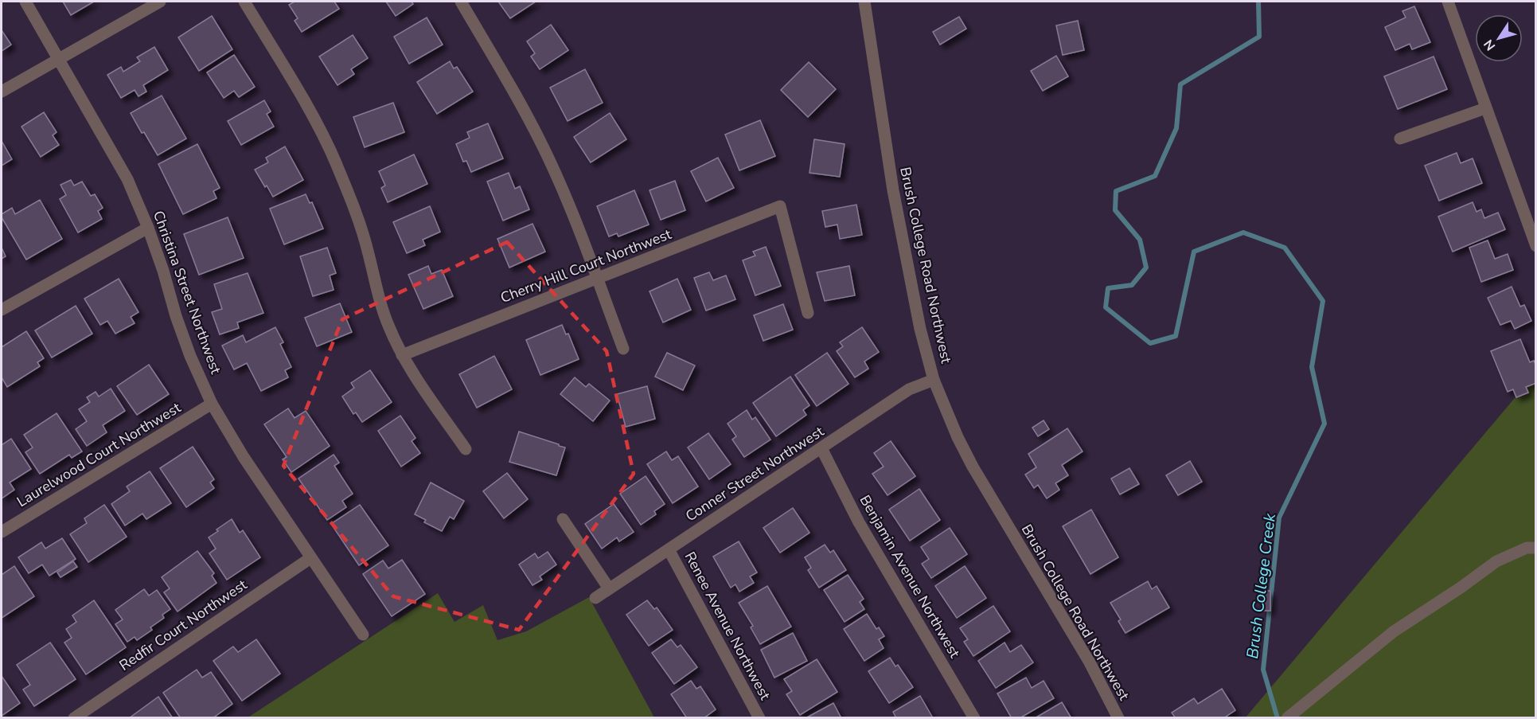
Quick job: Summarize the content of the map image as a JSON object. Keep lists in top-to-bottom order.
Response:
{
  "streets": {
    "street": [
      "Brush College Road Northwest",
      "Cherry Hill Court Northwest",
      "Christina Street Northwest",
      "Laurelwood Court Northwest",
      "Conner Street Northwest",
      "Benjamin Avenue Northwest",
      "Redfir Court Northwest",
      "Renee Avenue Northwest"
    ]
  },
  "crossings": [
    ["Brush College Road Northwest", "Conner Street Northwest"],
    ["Christina Street Northwest", "Laurelwood Court Northwest"],
    ["Christina Street Northwest", "Redfir Court Northwest"],
    ["Conner Street Northwest", "Benjamin Avenue Northwest"],
    ["Conner Street Northwest", "Renee Avenue Northwest"]
  ],
  "water": ["Brush College Creek"],
  "north": "bottom left"
}
